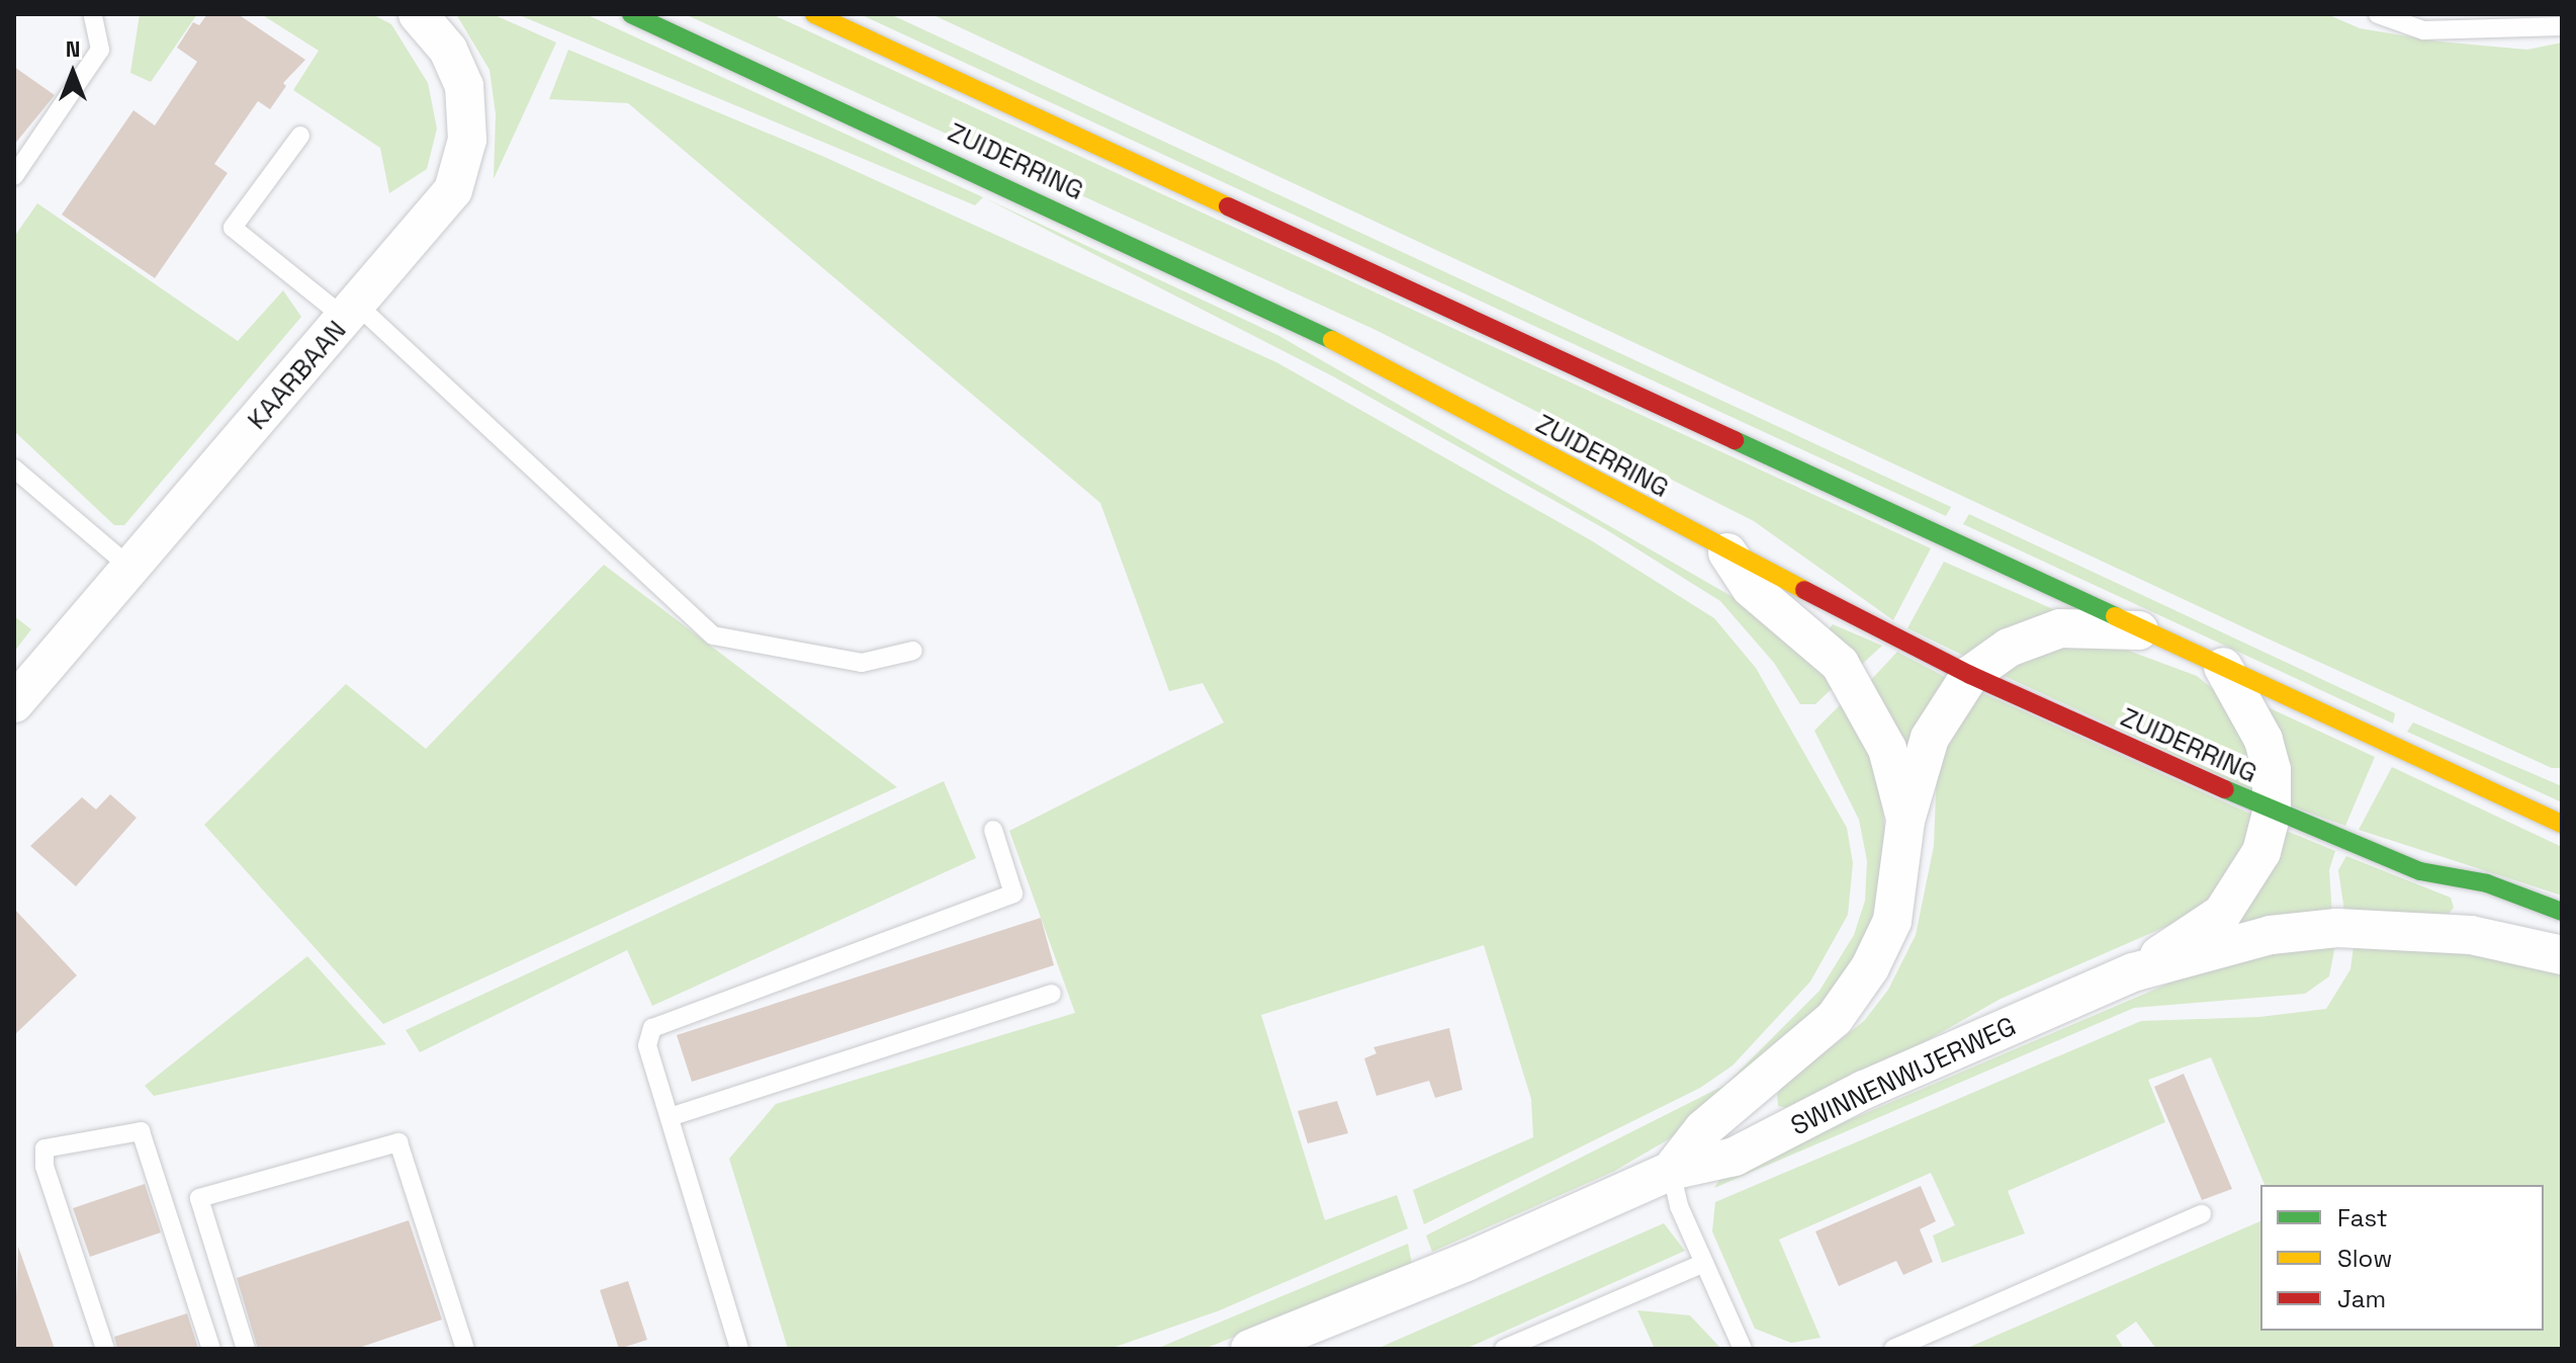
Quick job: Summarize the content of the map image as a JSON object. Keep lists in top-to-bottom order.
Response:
{
  "streets": {
    "main road": ["ZUIDERRING"],
    "street": ["KAARBAAN", "SWINNENWIJERWEG"]
  },
  "crossings": [
    ["ZUIDERRING", "SWINNENWIJERWEG"]
  ],
  "legend": ["Fast", "Slow", "Jam"],
  "north": "top"
}
